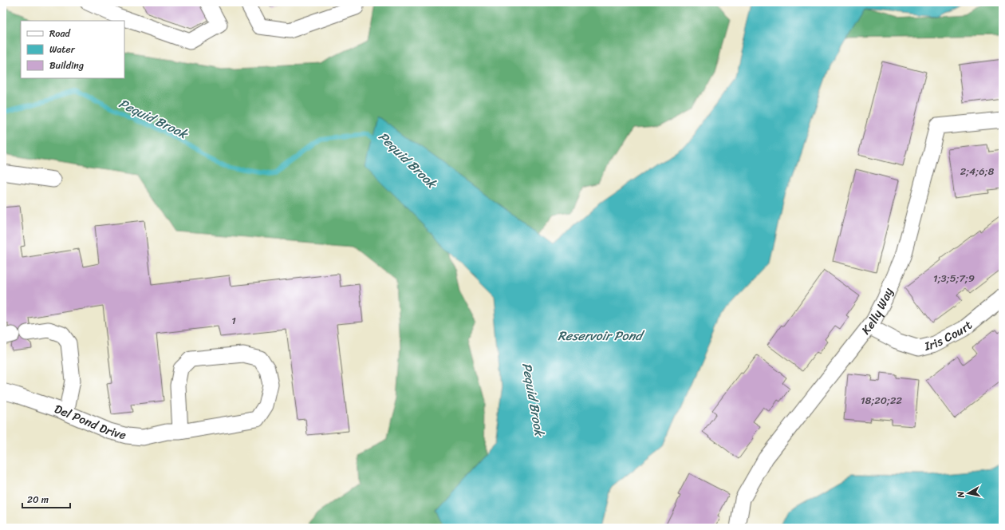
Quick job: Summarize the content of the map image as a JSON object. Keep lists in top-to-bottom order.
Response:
{
  "streets": {
    "street": ["Kelly Way", "Iris Court", "Del Pond Drive"]
  },
  "crossings": [
    ["Kelly Way", "Iris Court"]
  ],
  "water": ["Pequid Brook", "Reservoir Pond"],
  "house_numbers": [
    "2;4;6;8",
    "1;3;5;7;9",
    "1",
    "18;20;22"
  ],
  "legend": ["Road", "Water", "Building"],
  "scale_bar": "20 m",
  "north": "left"
}
